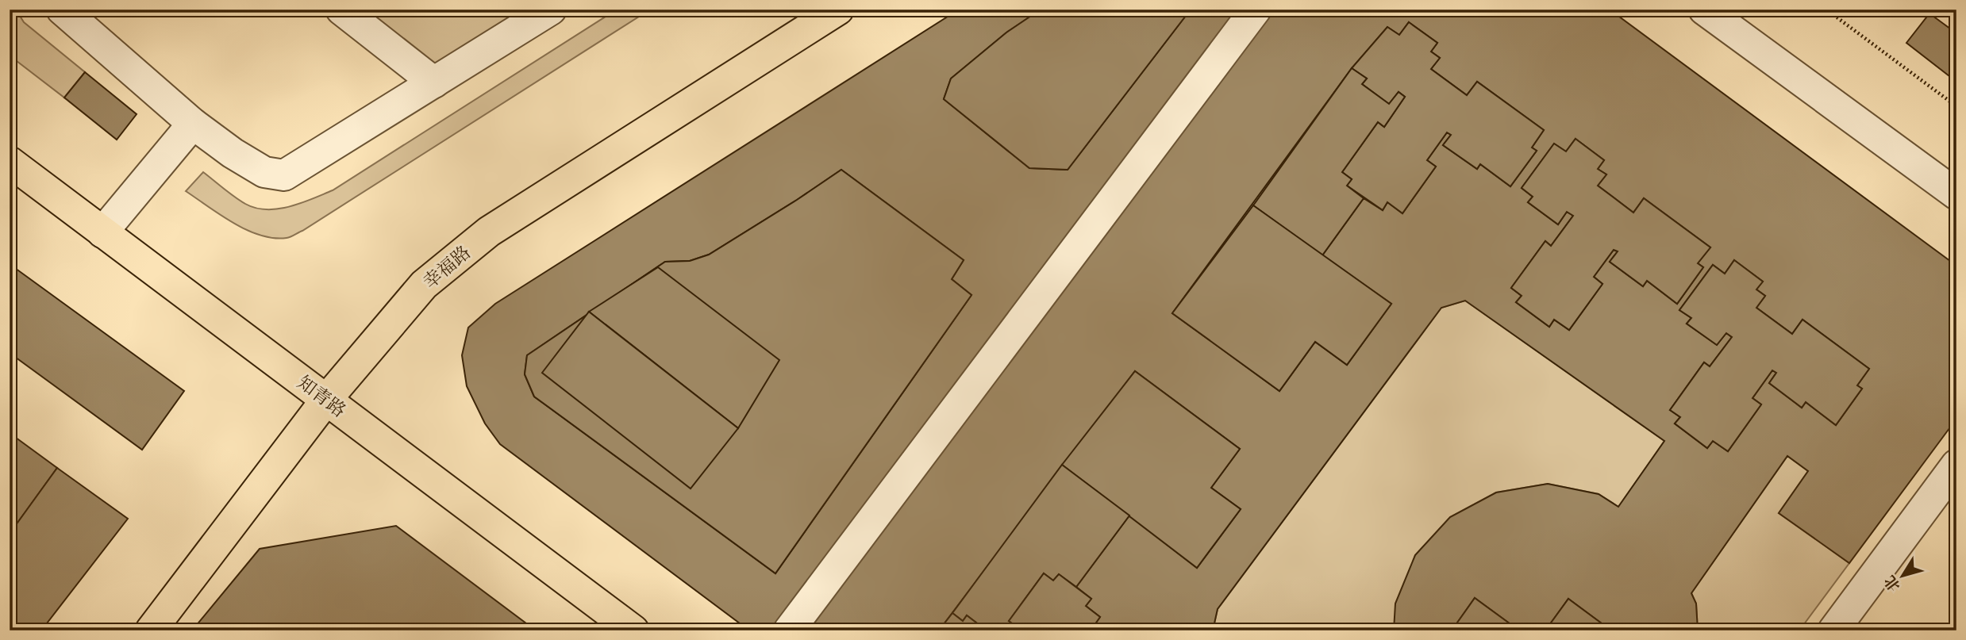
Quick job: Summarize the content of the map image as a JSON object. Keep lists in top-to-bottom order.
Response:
{
  "streets": {
    "main road": ["幸福路", "知青路"]
  },
  "crossings": [
    ["幸福路", "知青路"]
  ],
  "north": "bottom left"
}
